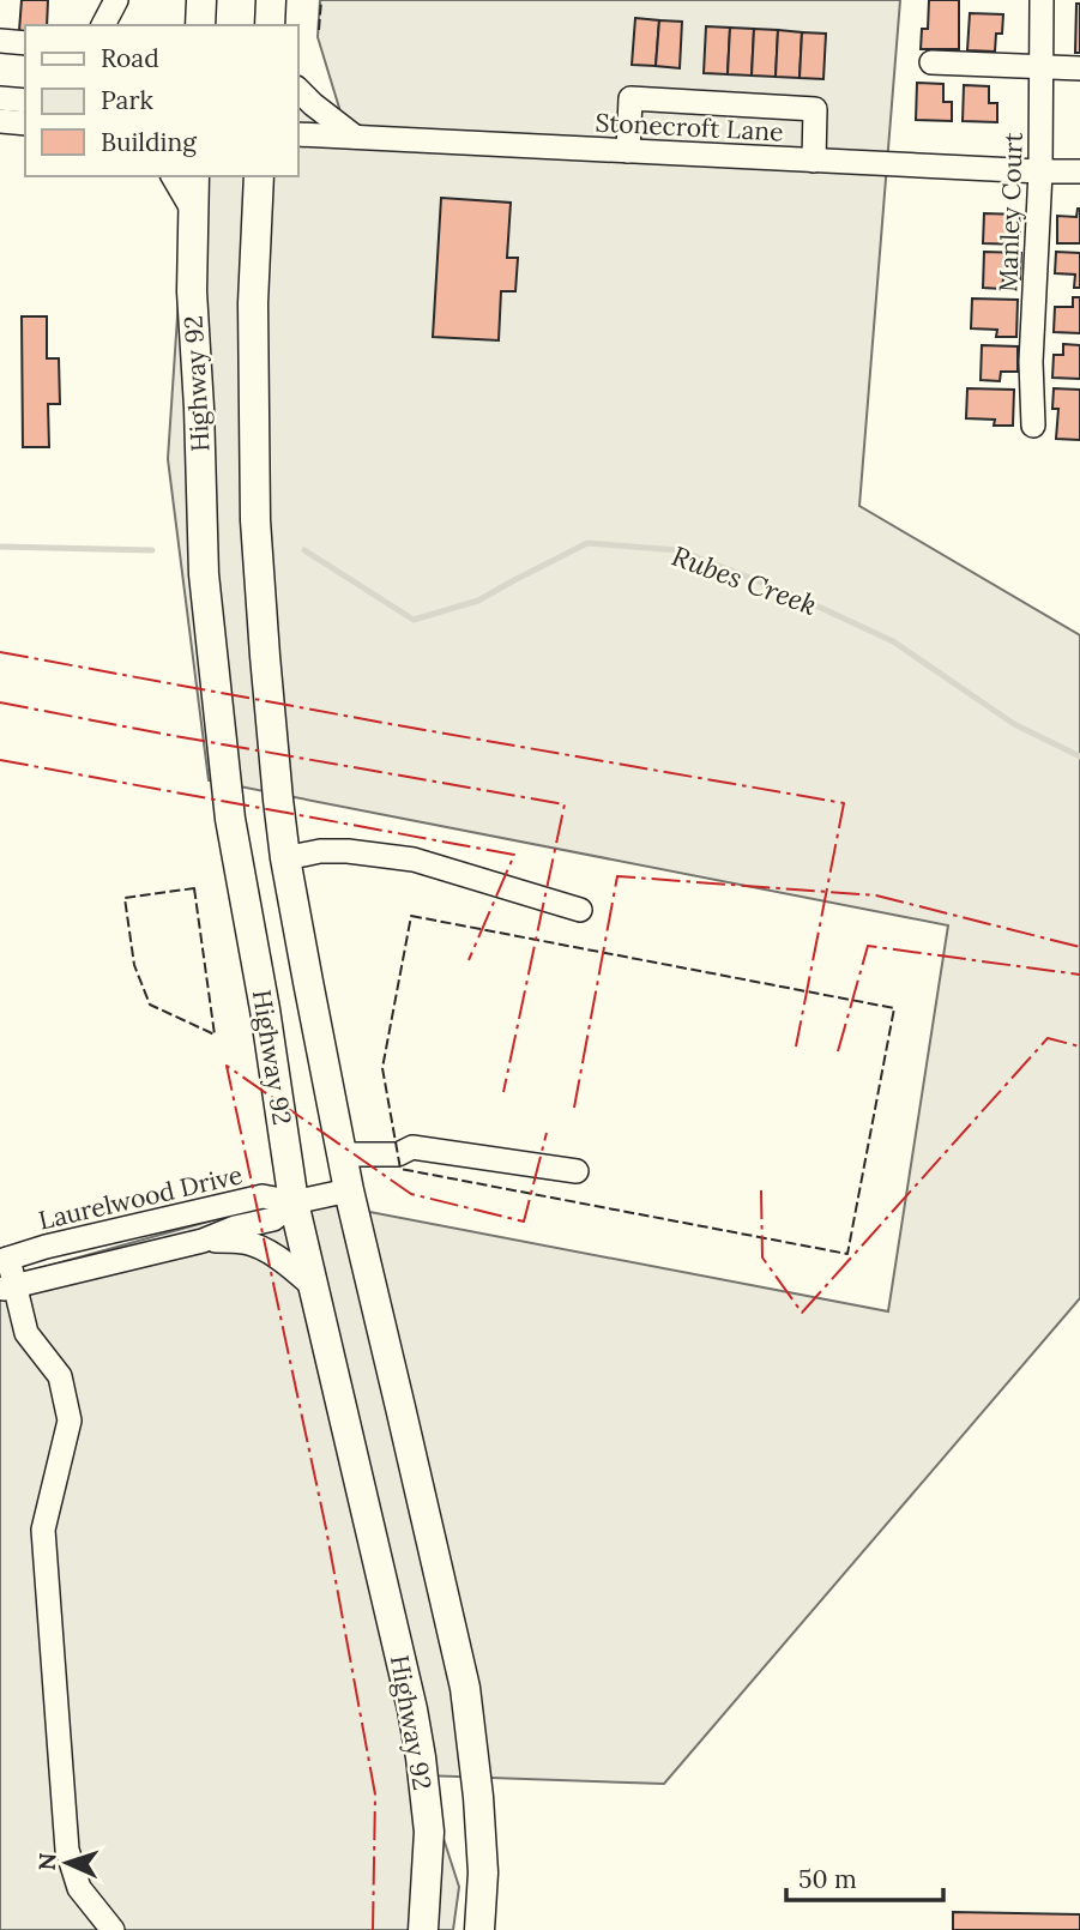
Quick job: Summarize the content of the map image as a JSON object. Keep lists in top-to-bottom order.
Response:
{
  "streets": {
    "main road": ["Highway 92"],
    "street": ["Stonecroft Lane", "Manley Court", "Laurelwood Drive"]
  },
  "crossings": [
    ["Stonecroft Lane", "Manley Court"],
    ["Highway 92", "Laurelwood Drive"]
  ],
  "water": ["Rubes Creek"],
  "legend": ["Road", "Park", "Building"],
  "scale_bar": "50 m",
  "north": "left"
}
